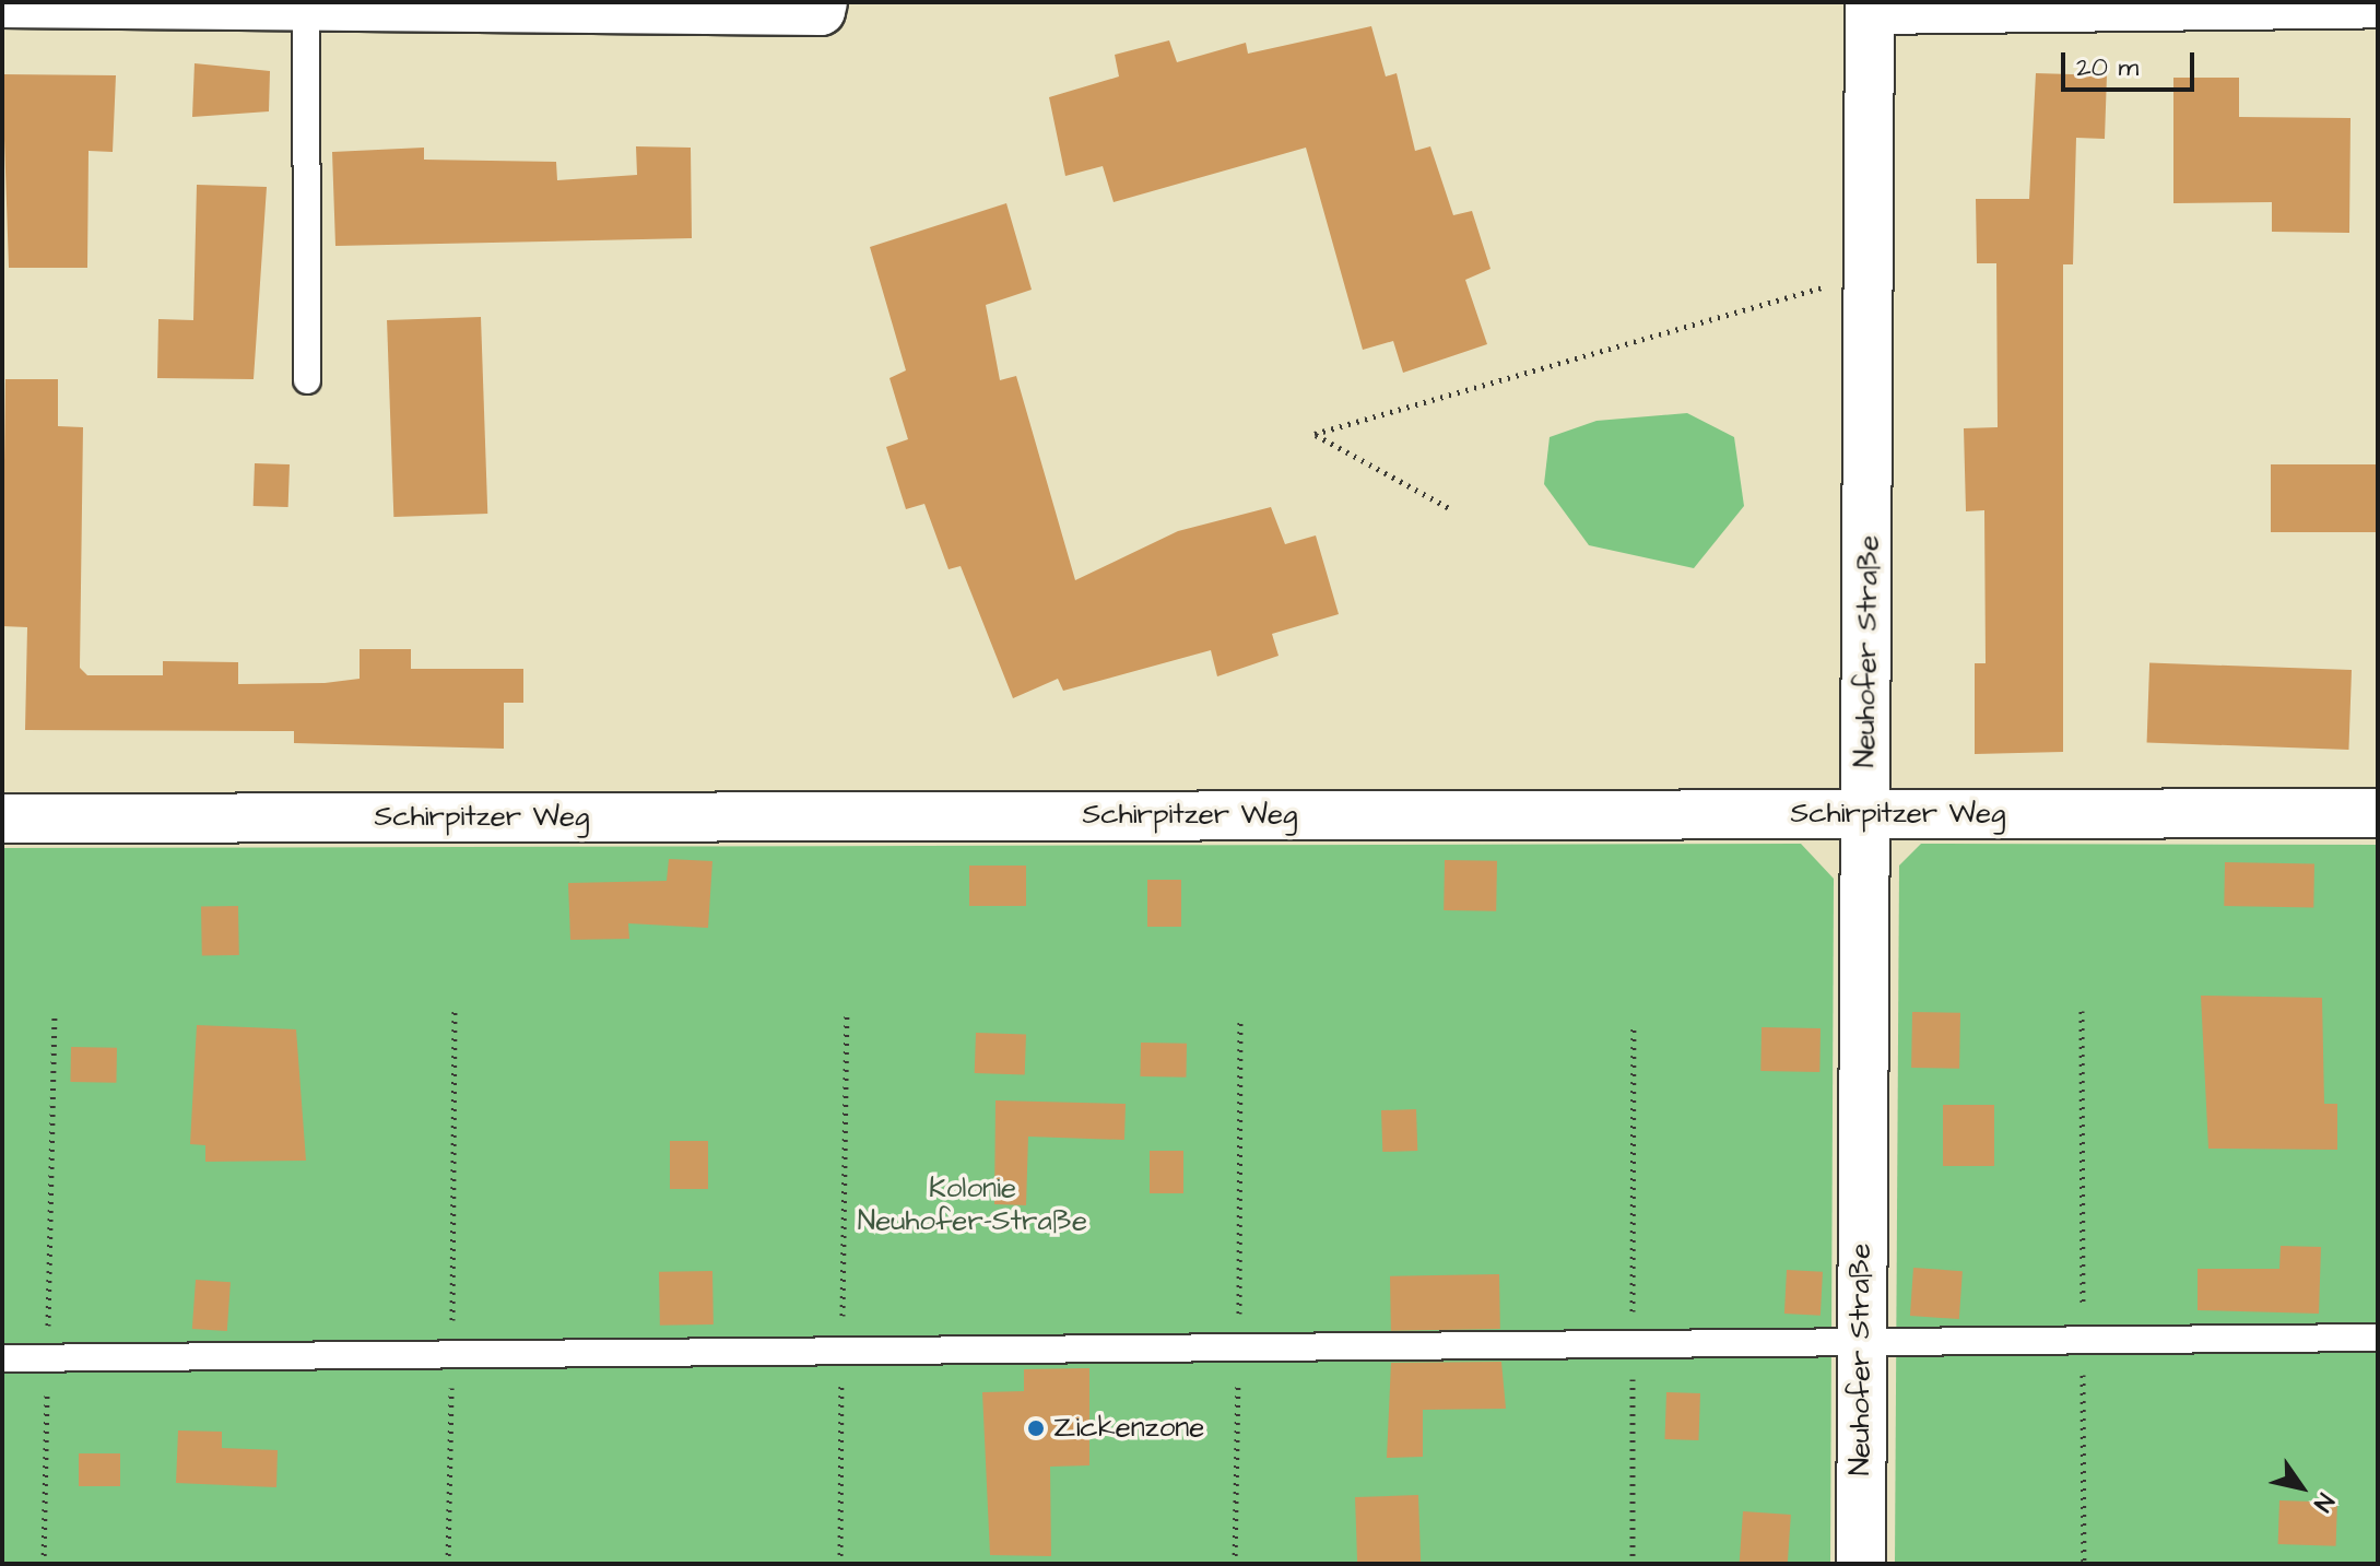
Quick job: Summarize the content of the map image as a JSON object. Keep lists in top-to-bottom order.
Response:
{
  "streets": {
    "street": ["Neuhofer Straße", "Schirpitzer Weg"]
  },
  "crossings": [
    ["Neuhofer Straße", "Schirpitzer Weg"]
  ],
  "parks": ["Kolonie Neuhofer-Straße"],
  "places": ["Zickenzone"],
  "scale_bar": "20 m",
  "north": "bottom right"
}
